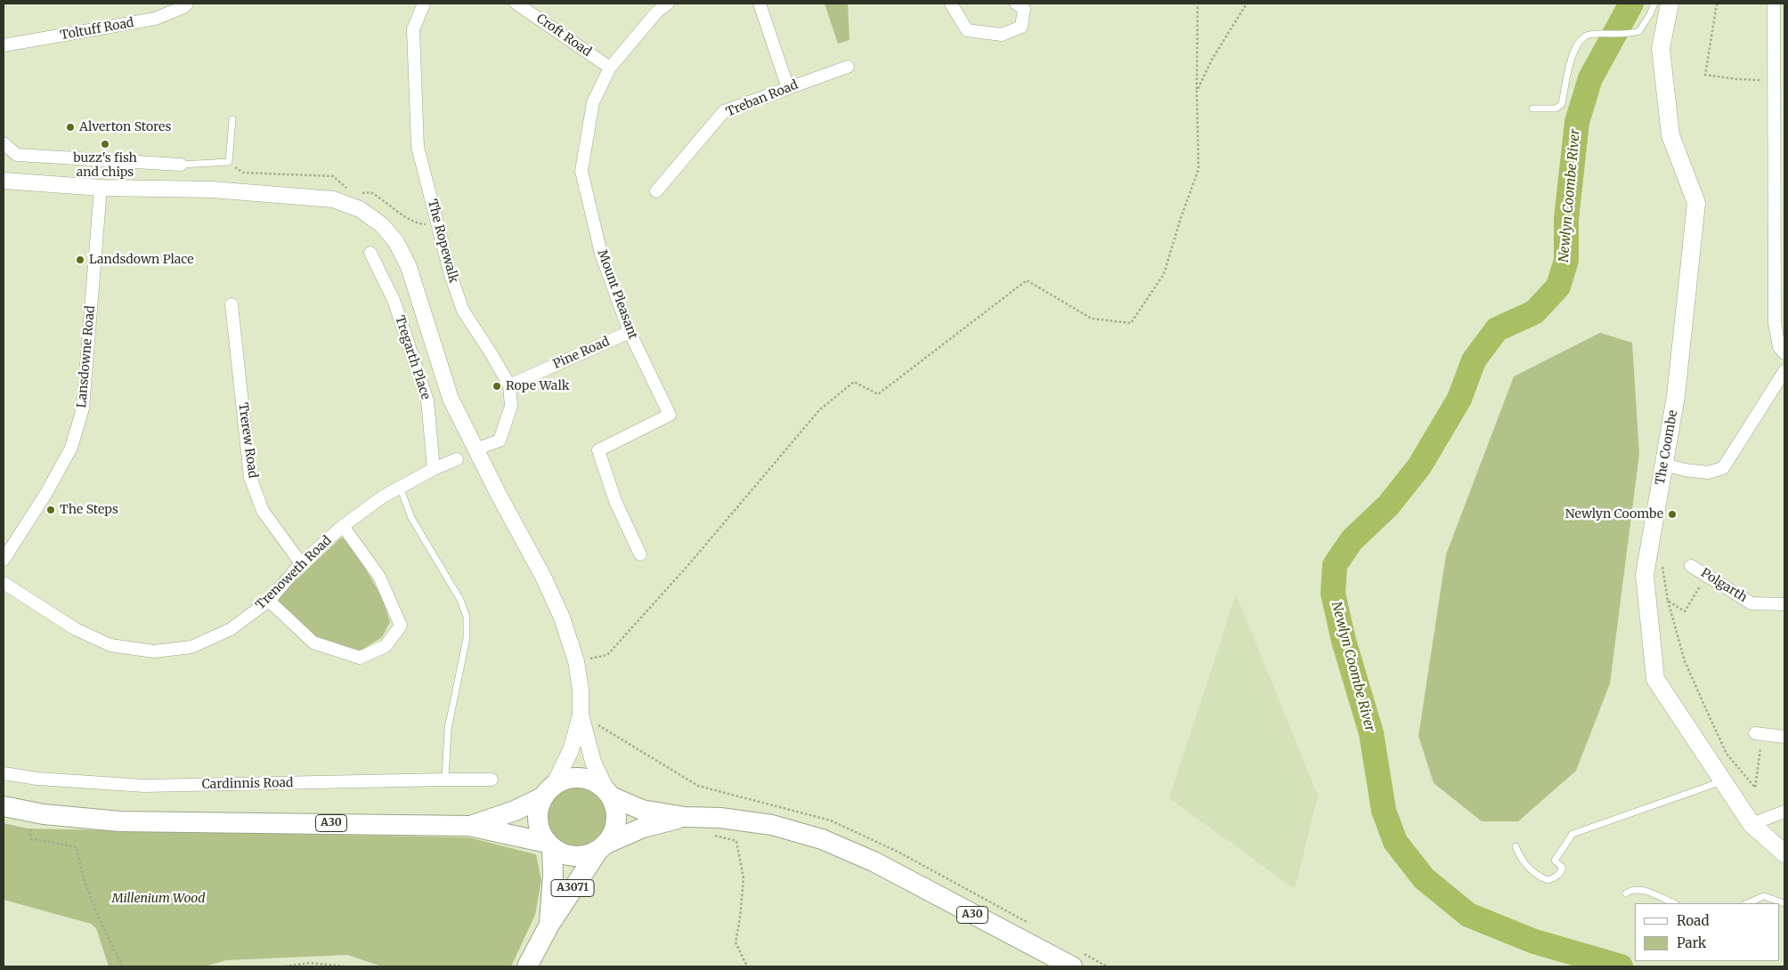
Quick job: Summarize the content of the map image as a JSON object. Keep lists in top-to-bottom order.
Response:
{
  "streets": {
    "main road": ["The Coombe", "A30", "A3071"],
    "street": [
      "Toltuff Road",
      "Croft Road",
      "Treban Road",
      "The Ropewalk",
      "Mount Pleasant",
      "Pine Road",
      "Lansdowne Road",
      "Tregarth Place",
      "Trerew Road",
      "Trenoweth Road",
      "Polgarth",
      "Cardinnis Road"
    ]
  },
  "crossings": [
    ["Croft Road", "Mount Pleasant"],
    ["The Ropewalk", "Pine Road"],
    ["Mount Pleasant", "Pine Road"],
    ["Tregarth Place", "Trenoweth Road"],
    ["Trerew Road", "Trenoweth Road"],
    ["A30", "A3071"]
  ],
  "water": ["Newlyn Coombe River"],
  "parks": ["Millenium Wood"],
  "places": [
    "Alverton Stores",
    "buzz's fish and chips",
    "Landsdown Place",
    "Rope Walk",
    "The Steps",
    "Newlyn Coombe"
  ],
  "legend": ["Road", "Park"]
}
